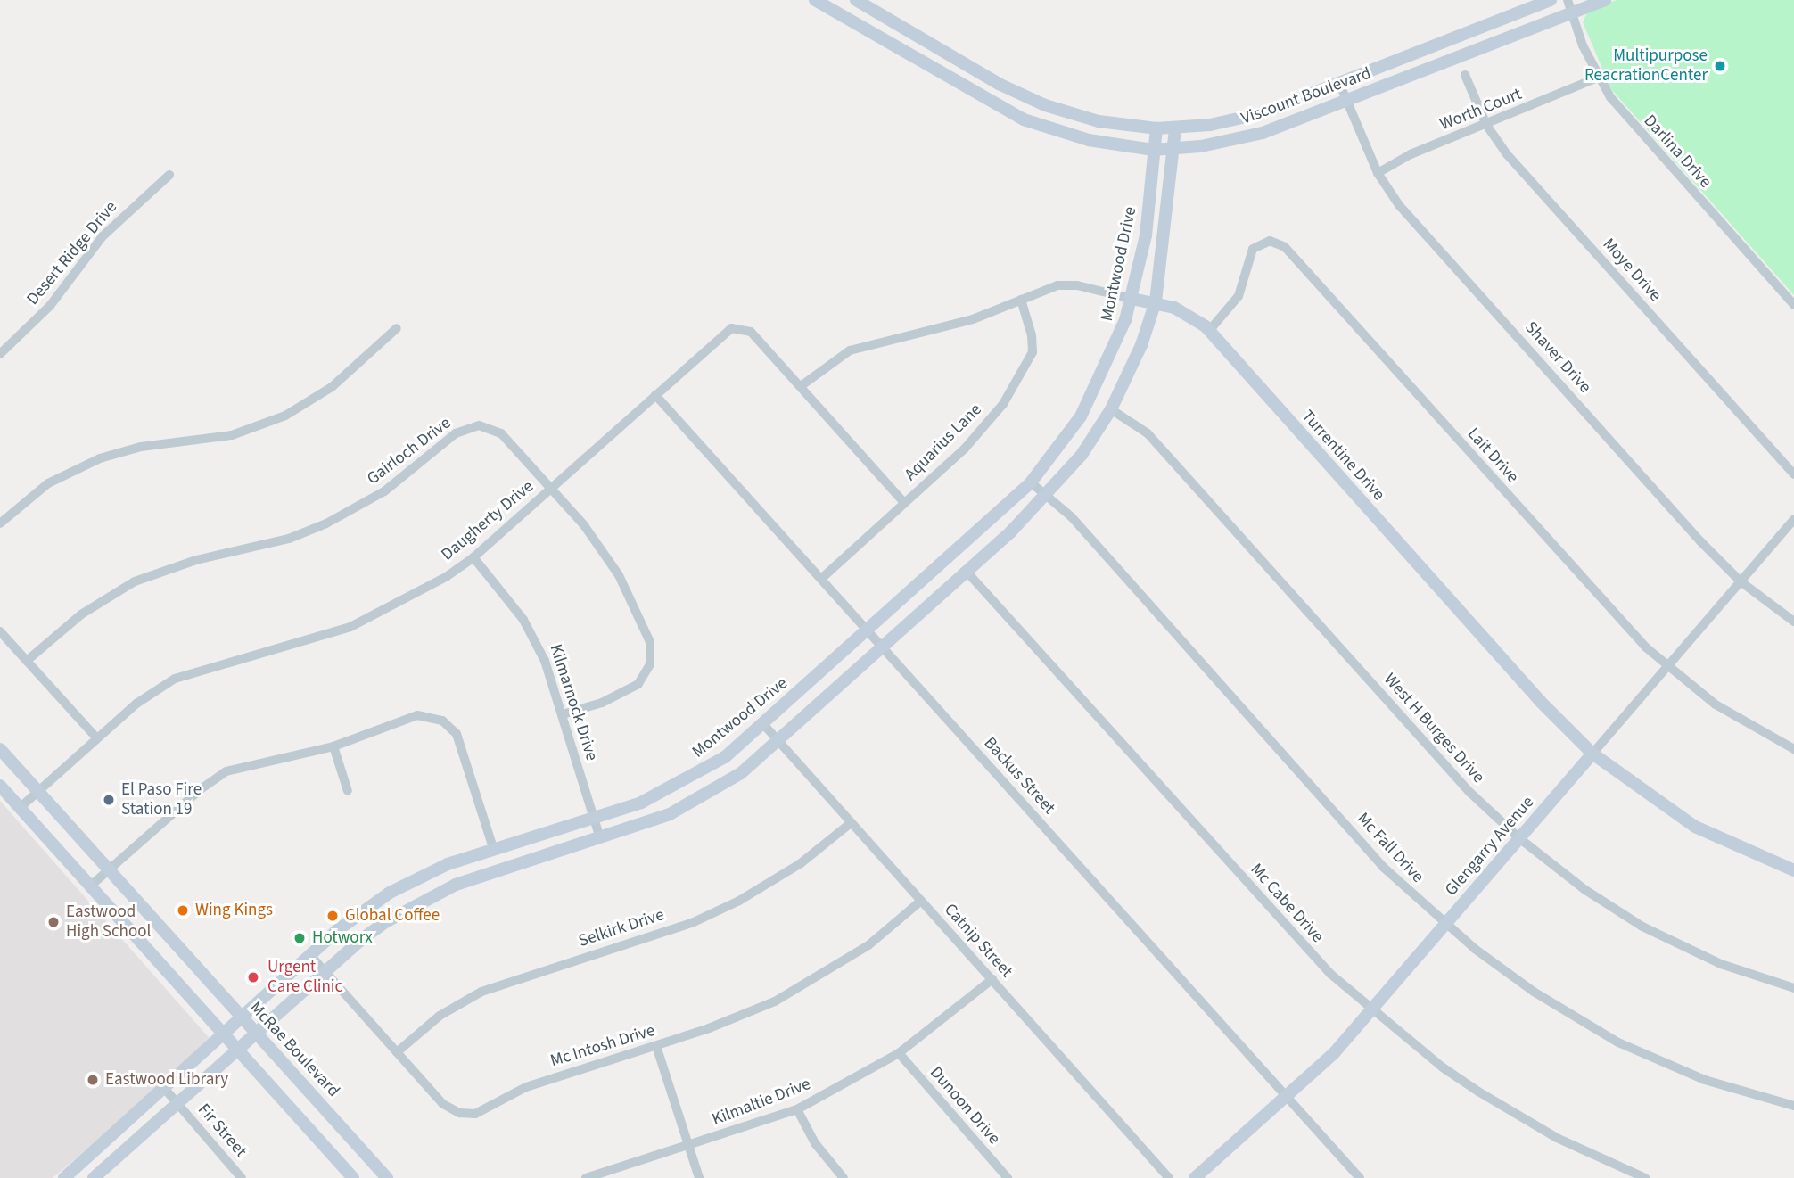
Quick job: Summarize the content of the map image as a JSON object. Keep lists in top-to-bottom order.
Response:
{
  "streets": {
    "main road": [
      "Viscount Boulevard",
      "Montwood Drive",
      "Turrentine Drive",
      "Glengarry Avenue",
      "McRae Boulevard"
    ],
    "street": [
      "Worth Court",
      "Darlina Drive",
      "Desert Ridge Drive",
      "Moye Drive",
      "Shaver Drive",
      "Aquarius Lane",
      "Gairloch Drive",
      "Lait Drive",
      "Daugherty Drive",
      "Kilmarnock Drive",
      "West H Burges Drive",
      "Backus Street",
      "Mc Fall Drive",
      "Mc Cabe Drive",
      "Selkirk Drive",
      "Catnip Street",
      "Mc Intosh Drive",
      "Kilmaltie Drive",
      "Dunoon Drive",
      "Fir Street"
    ]
  },
  "crossings": [
    ["Viscount Boulevard", "Darlina Drive"],
    ["Viscount Boulevard", "Montwood Drive"],
    ["Viscount Boulevard", "Shaver Drive"],
    ["Worth Court", "Darlina Drive"],
    ["Worth Court", "Moye Drive"],
    ["Worth Court", "Shaver Drive"],
    ["Montwood Drive", "Turrentine Drive"],
    ["Montwood Drive", "Kilmarnock Drive"],
    ["Montwood Drive", "Backus Street"],
    ["Montwood Drive", "Mc Fall Drive"],
    ["Montwood Drive", "Catnip Street"],
    ["Montwood Drive", "Mc Intosh Drive"],
    ["Montwood Drive", "McRae Boulevard"],
    ["Montwood Drive", "Fir Street"],
    ["Shaver Drive", "Glengarry Avenue"],
    ["Aquarius Lane", "Turrentine Drive"],
    ["Aquarius Lane", "Daugherty Drive"],
    ["Aquarius Lane", "Backus Street"],
    ["Gairloch Drive", "Daugherty Drive"],
    ["Gairloch Drive", "Kilmarnock Drive"],
    ["Turrentine Drive", "Lait Drive"],
    ["Turrentine Drive", "Daugherty Drive"],
    ["Turrentine Drive", "Glengarry Avenue"],
    ["Lait Drive", "Glengarry Avenue"],
    ["Daugherty Drive", "Kilmarnock Drive"],
    ["Daugherty Drive", "Backus Street"],
    ["Daugherty Drive", "McRae Boulevard"],
    ["West H Burges Drive", "Glengarry Avenue"],
    ["Backus Street", "Glengarry Avenue"],
    ["Glengarry Avenue", "Mc Fall Drive"],
    ["Glengarry Avenue", "Mc Cabe Drive"],
    ["Selkirk Drive", "Catnip Street"],
    ["Selkirk Drive", "Mc Intosh Drive"],
    ["Catnip Street", "Mc Intosh Drive"],
    ["Catnip Street", "Kilmaltie Drive"],
    ["Kilmaltie Drive", "Dunoon Drive"]
  ],
  "places": [
    "Multipurpose ReacrationCenter",
    "El Paso Fire Station 19",
    "Wing Kings",
    "Global Coffee",
    "Eastwood High School",
    "Hotworx",
    "Urgent Care Clinic",
    "Eastwood Library"
  ]
}
